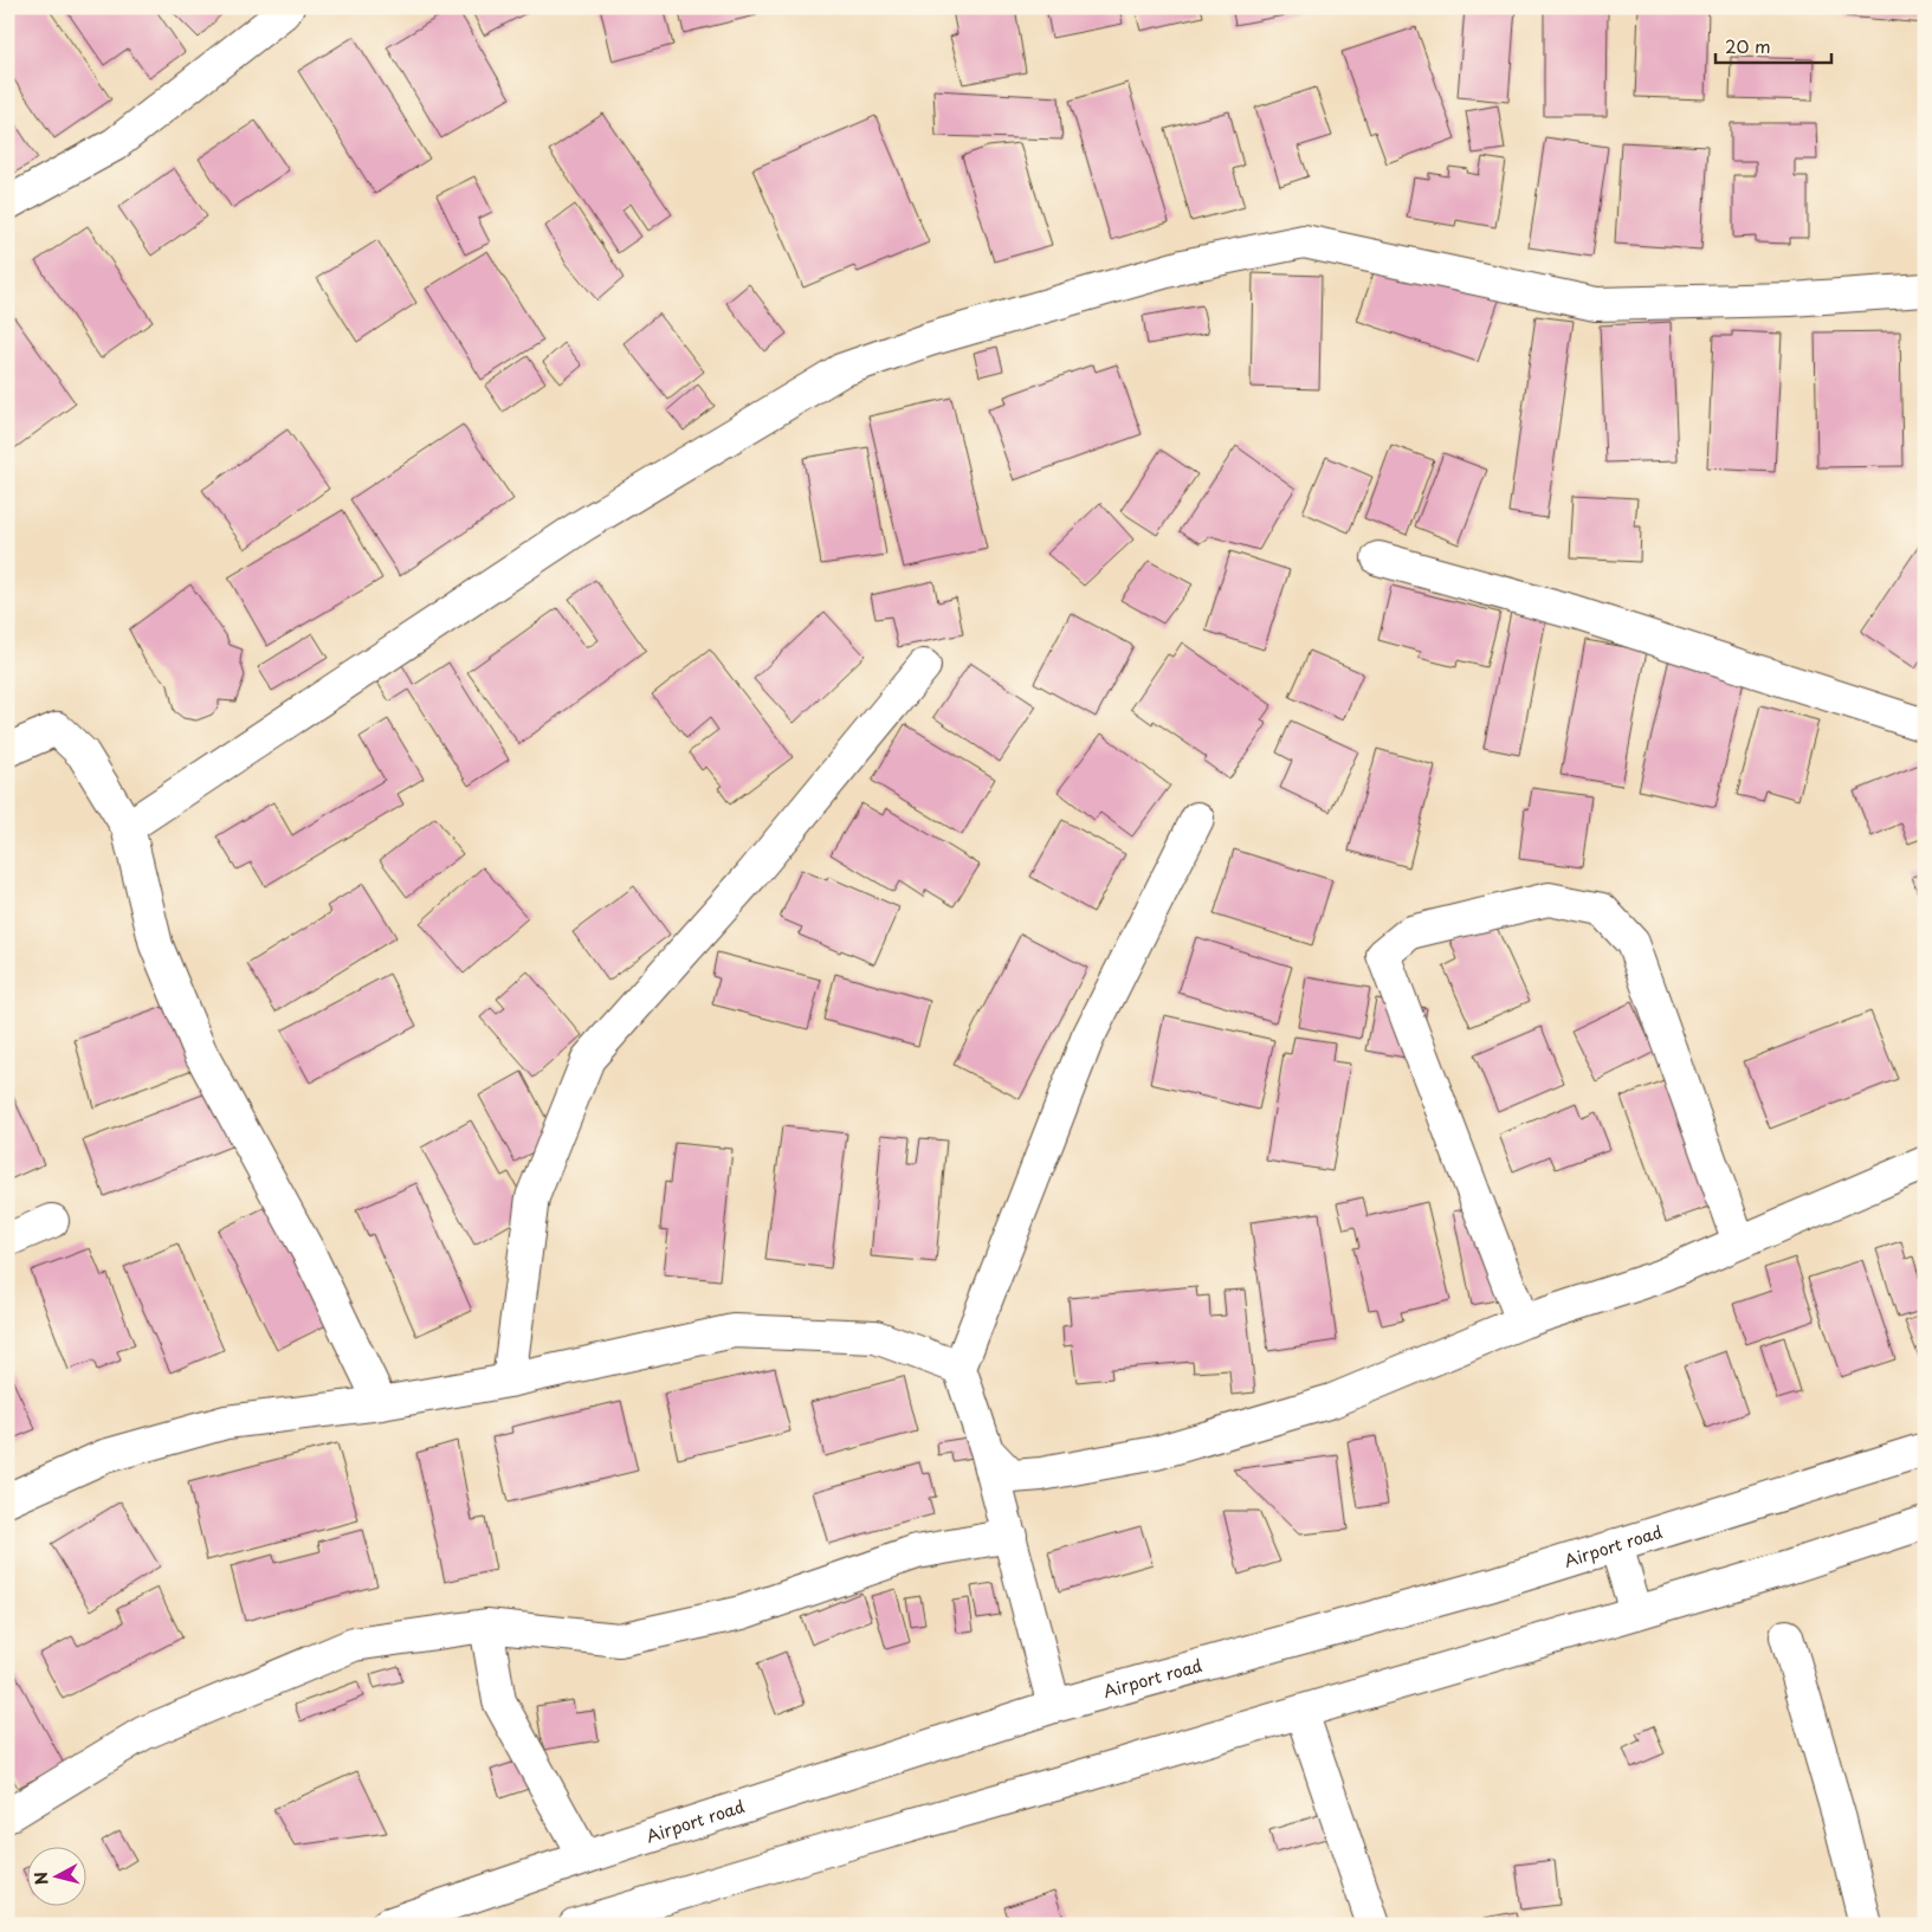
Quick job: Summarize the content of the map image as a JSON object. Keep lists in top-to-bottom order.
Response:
{
  "streets": {
    "street": ["Airport road"]
  },
  "scale_bar": "20 m",
  "north": "left"
}
